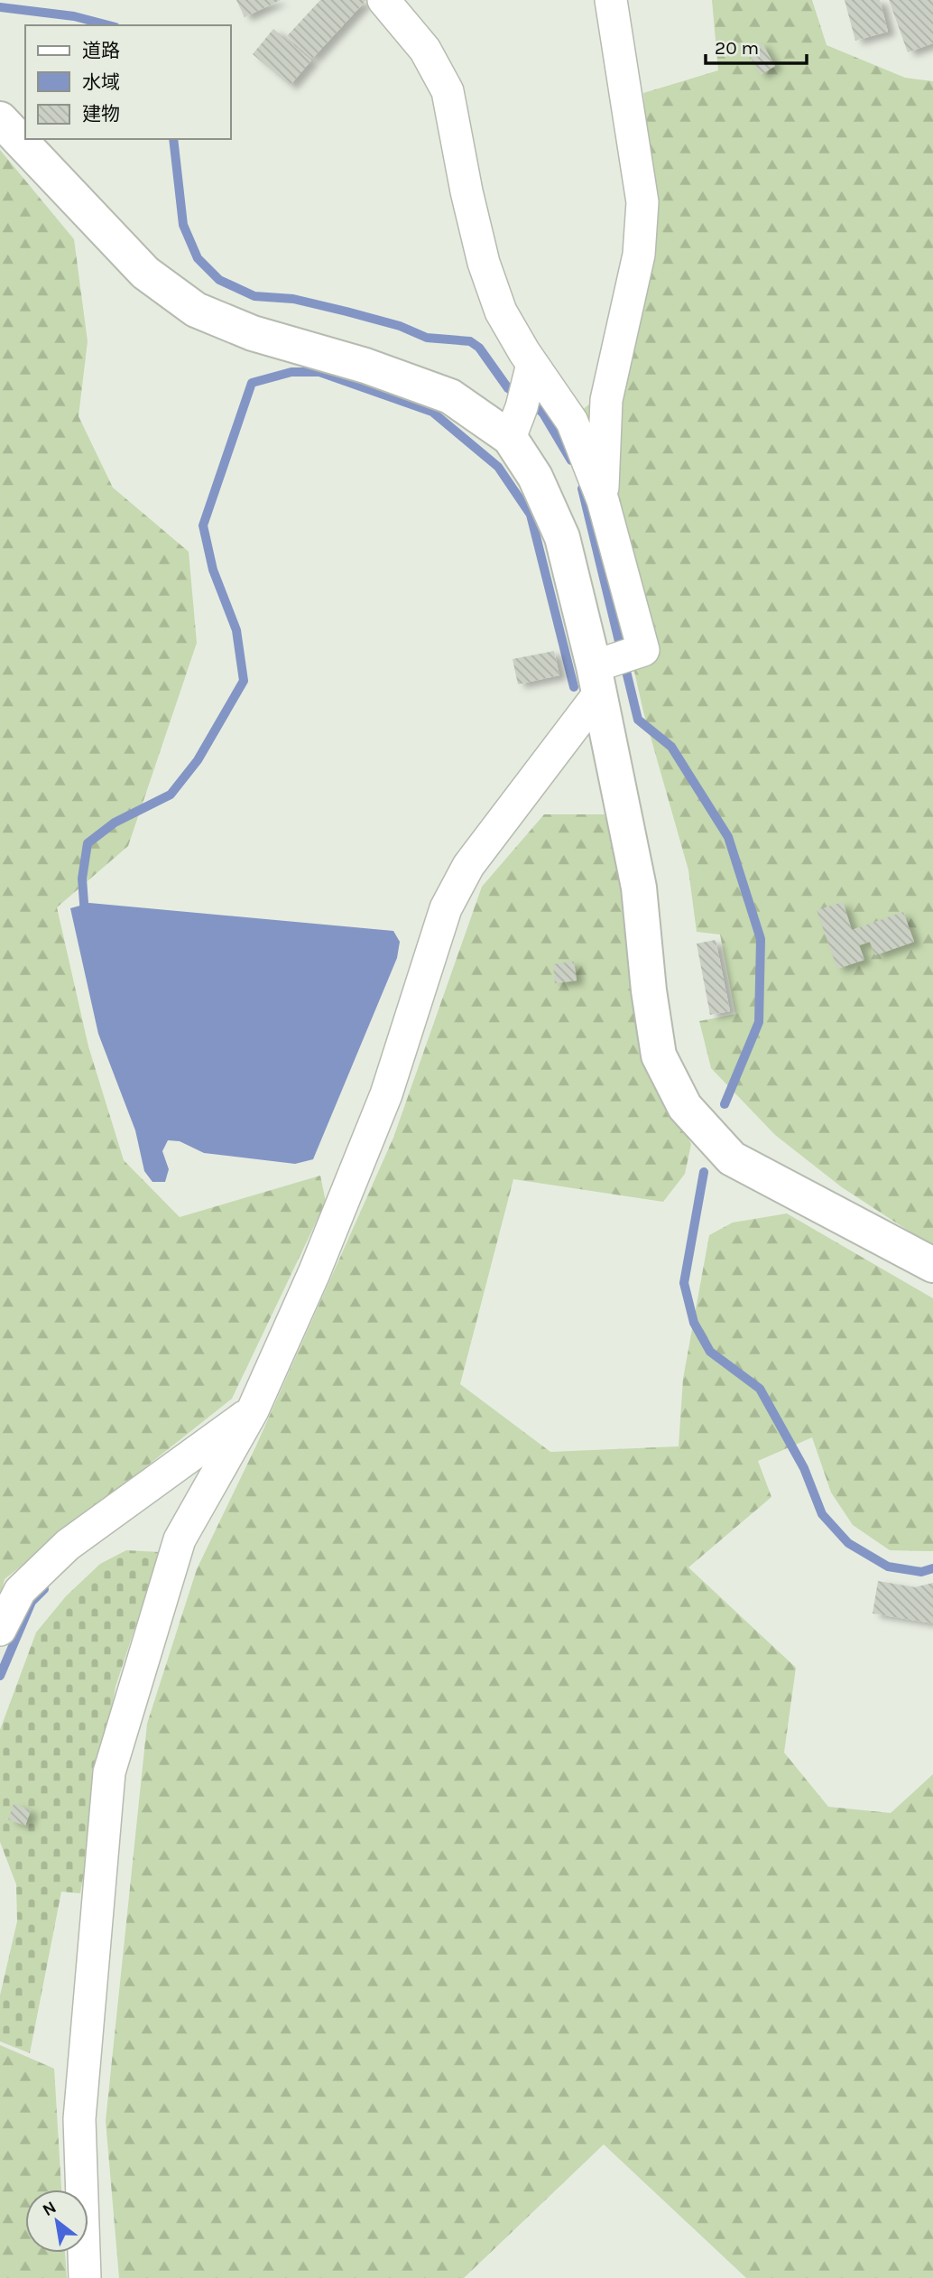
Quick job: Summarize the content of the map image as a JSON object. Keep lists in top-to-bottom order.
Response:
{
  "legend": ["道路", "水域", "建物"],
  "scale_bar": "20 m",
  "north": "top left"
}
